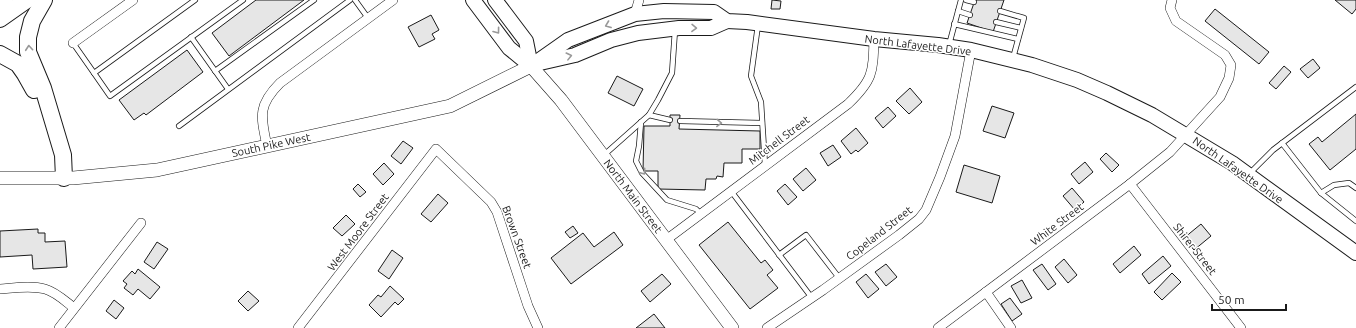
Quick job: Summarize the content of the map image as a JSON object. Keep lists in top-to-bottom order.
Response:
{
  "streets": {
    "main road": ["North Lafayette Drive", "South Pike West", "North Main Street"],
    "street": [
      "Mitchell Street",
      "White Street",
      "West Moore Street",
      "Copeland Street",
      "Brown Street",
      "Shirer Street"
    ]
  },
  "crossings": [
    ["North Lafayette Drive", "Mitchell Street"],
    ["North Lafayette Drive", "South Pike West"],
    ["North Lafayette Drive", "North Main Street"],
    ["North Lafayette Drive", "White Street"],
    ["North Lafayette Drive", "Copeland Street"],
    ["Mitchell Street", "North Main Street"],
    ["South Pike West", "North Main Street"],
    ["White Street", "Shirer Street"],
    ["West Moore Street", "Brown Street"]
  ],
  "scale_bar": "50 m"
}
